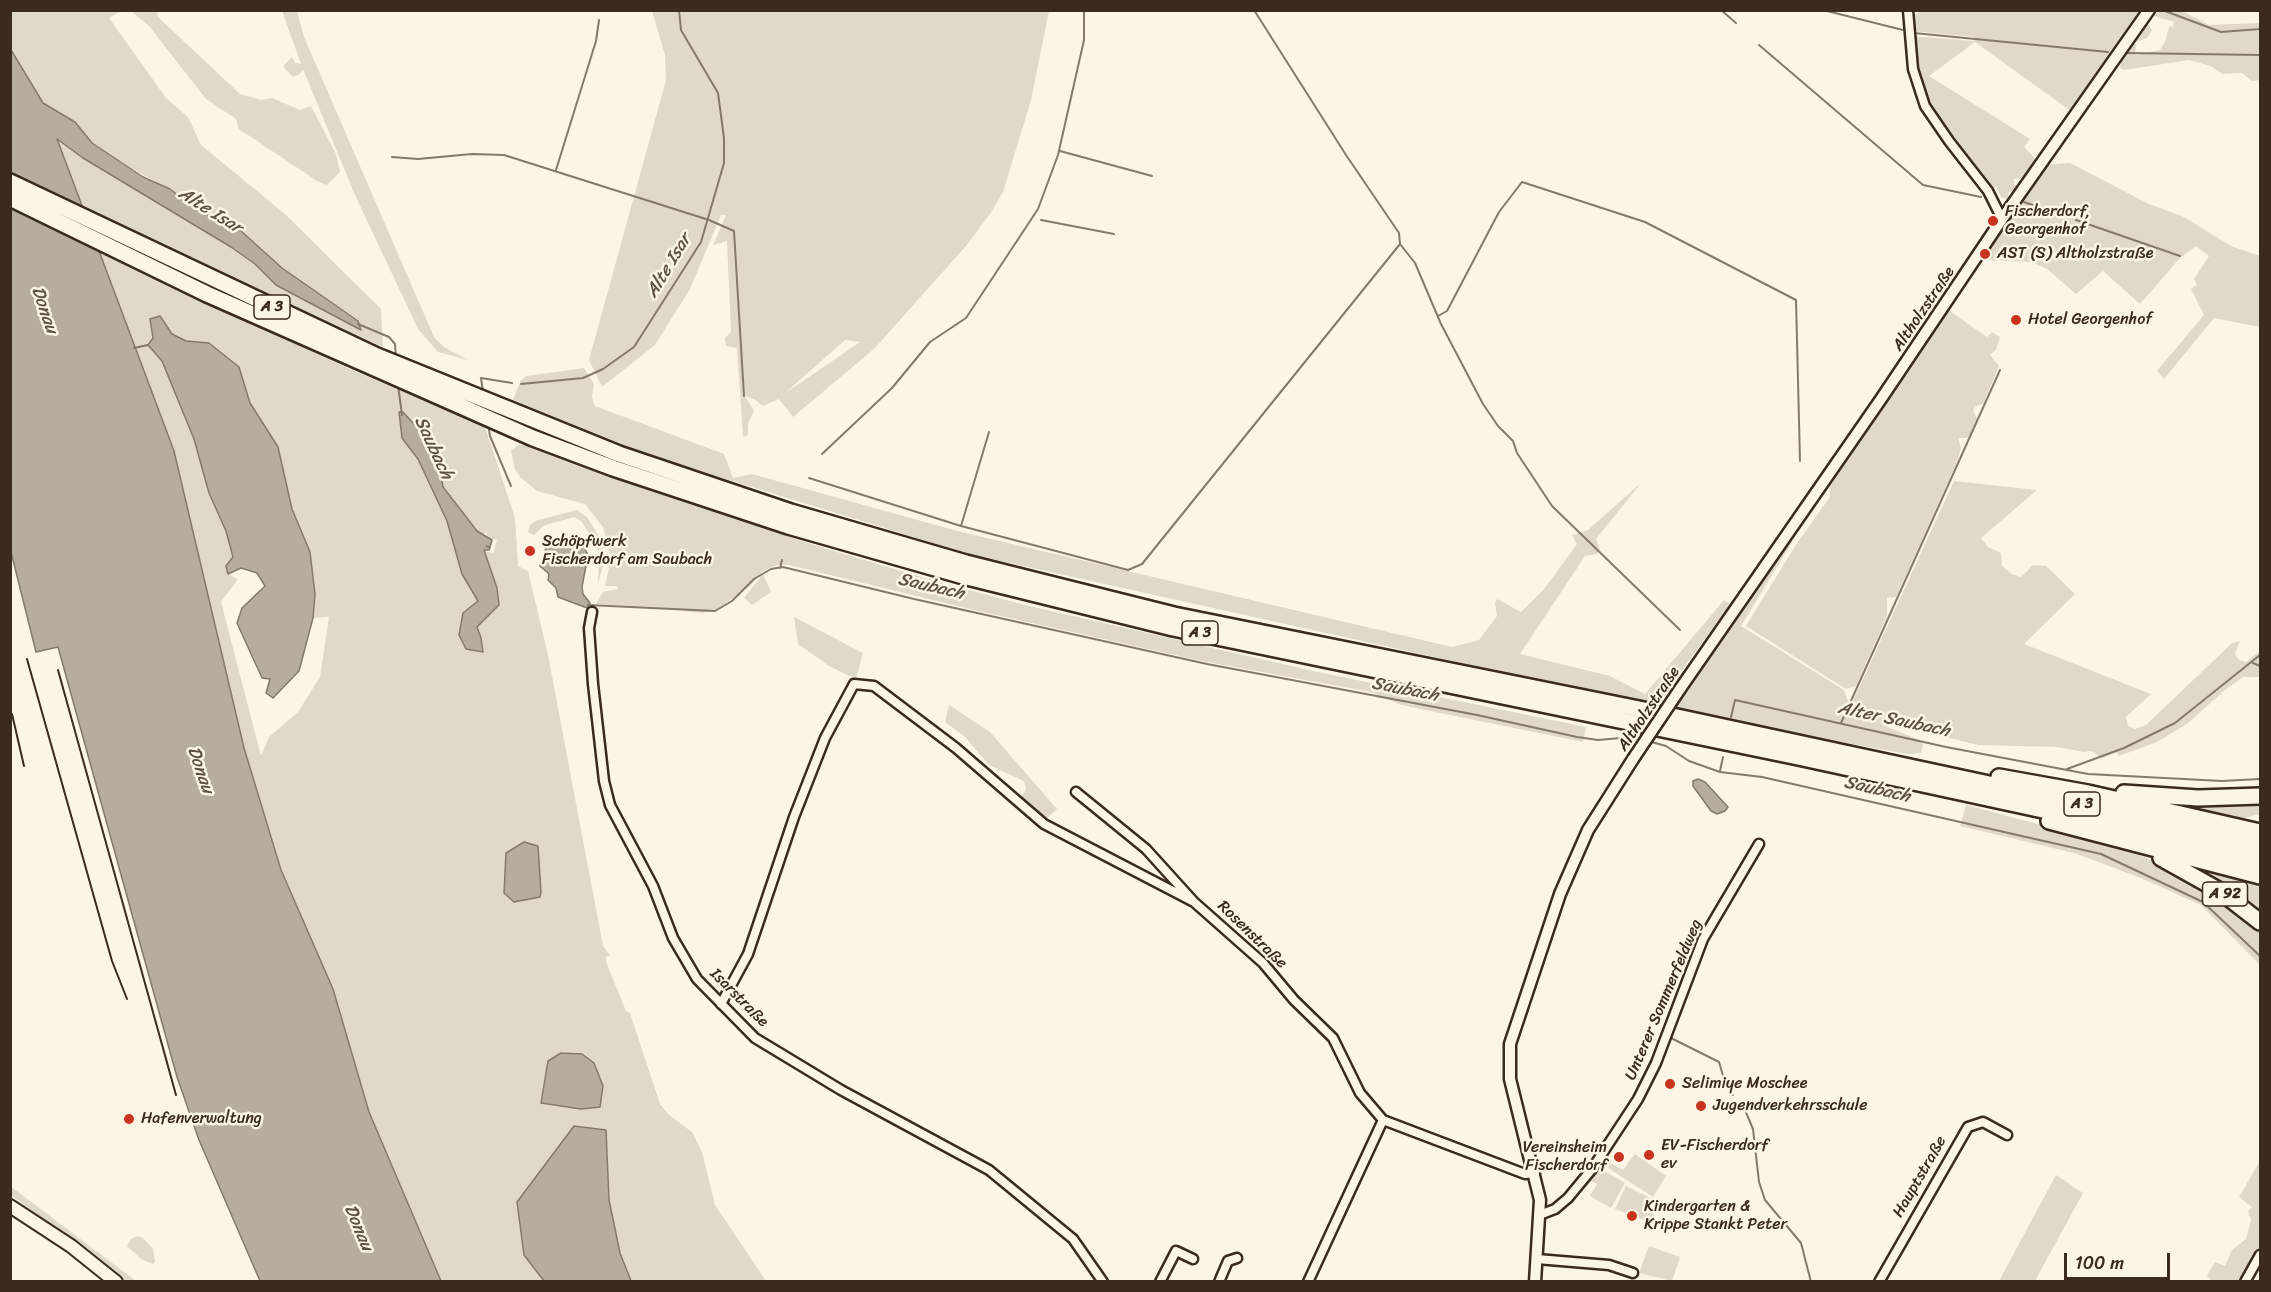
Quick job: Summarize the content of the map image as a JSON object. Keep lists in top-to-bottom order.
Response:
{
  "streets": {
    "highway": ["A 3", "A 92"],
    "street": [
      "Altholzstraße",
      "Rosenstraße",
      "Isarstraße",
      "Unterer Sommerfeldweg",
      "Hauptstraße"
    ]
  },
  "crossings": [
    ["A 3", "A 92"],
    ["Altholzstraße", "Rosenstraße"],
    ["Altholzstraße", "Unterer Sommerfeldweg"]
  ],
  "water": [
    "Alte Isar",
    "Donau",
    "Saubach",
    "Alter Saubach"
  ],
  "places": [
    "Fischerdorf, Georgenhof",
    "AST (S) Altholzstraße",
    "Hotel Georgenhof",
    "Schöpfwerk Fischerdorf am Saubach",
    "Selimiye Moschee",
    "Jugendverkehrsschule",
    "Hafenverwaltung",
    "EV-Fischerdorf ev",
    "Vereinsheim Fischerdorf",
    "Kindergarten & Krippe Stankt Peter"
  ],
  "scale_bar": "100 m"
}
